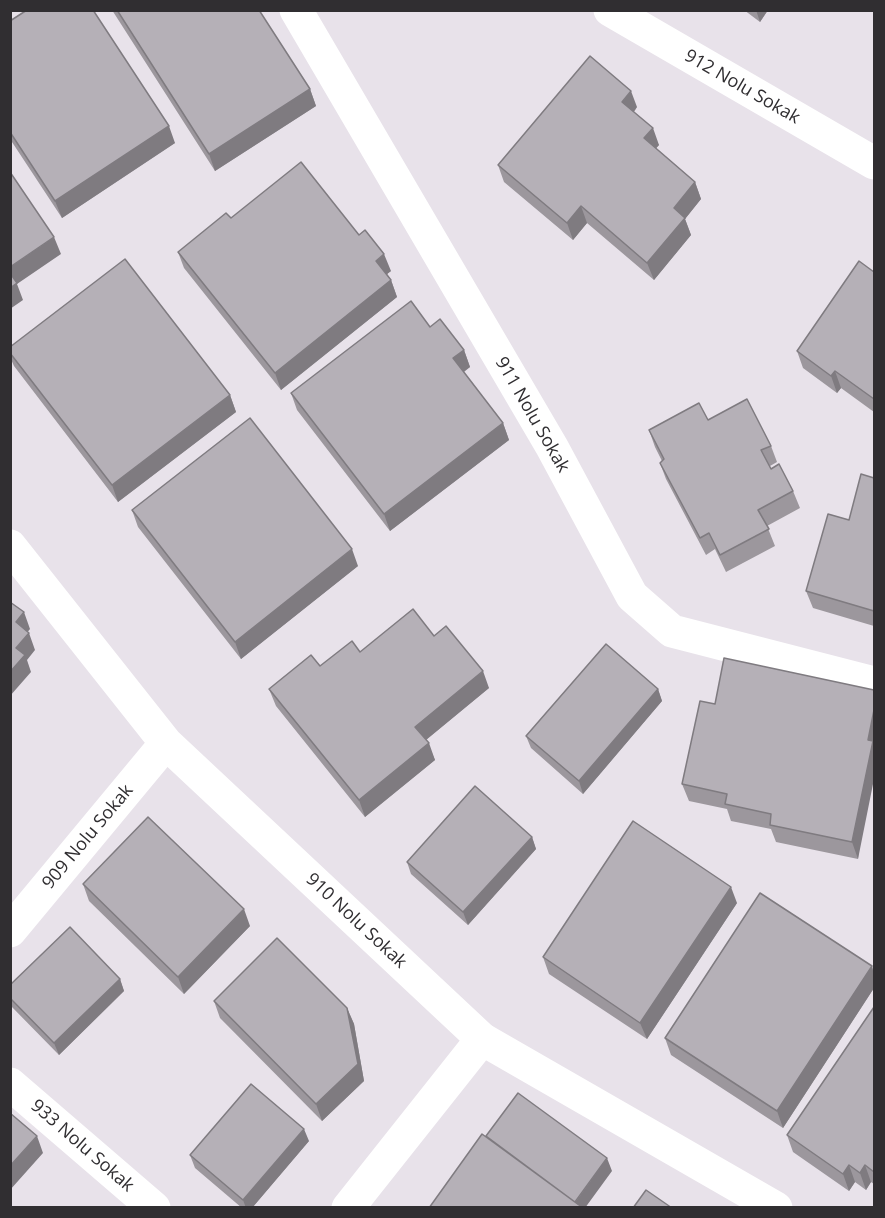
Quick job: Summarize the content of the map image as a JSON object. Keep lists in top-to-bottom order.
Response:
{
  "streets": {
    "street": [
      "912 Nolu Sokak",
      "911 Nolu Sokak",
      "909 Nolu Sokak",
      "910 Nolu Sokak",
      "933 Nolu Sokak"
    ]
  },
  "crossings": [
    ["909 Nolu Sokak", "910 Nolu Sokak"]
  ]
}
